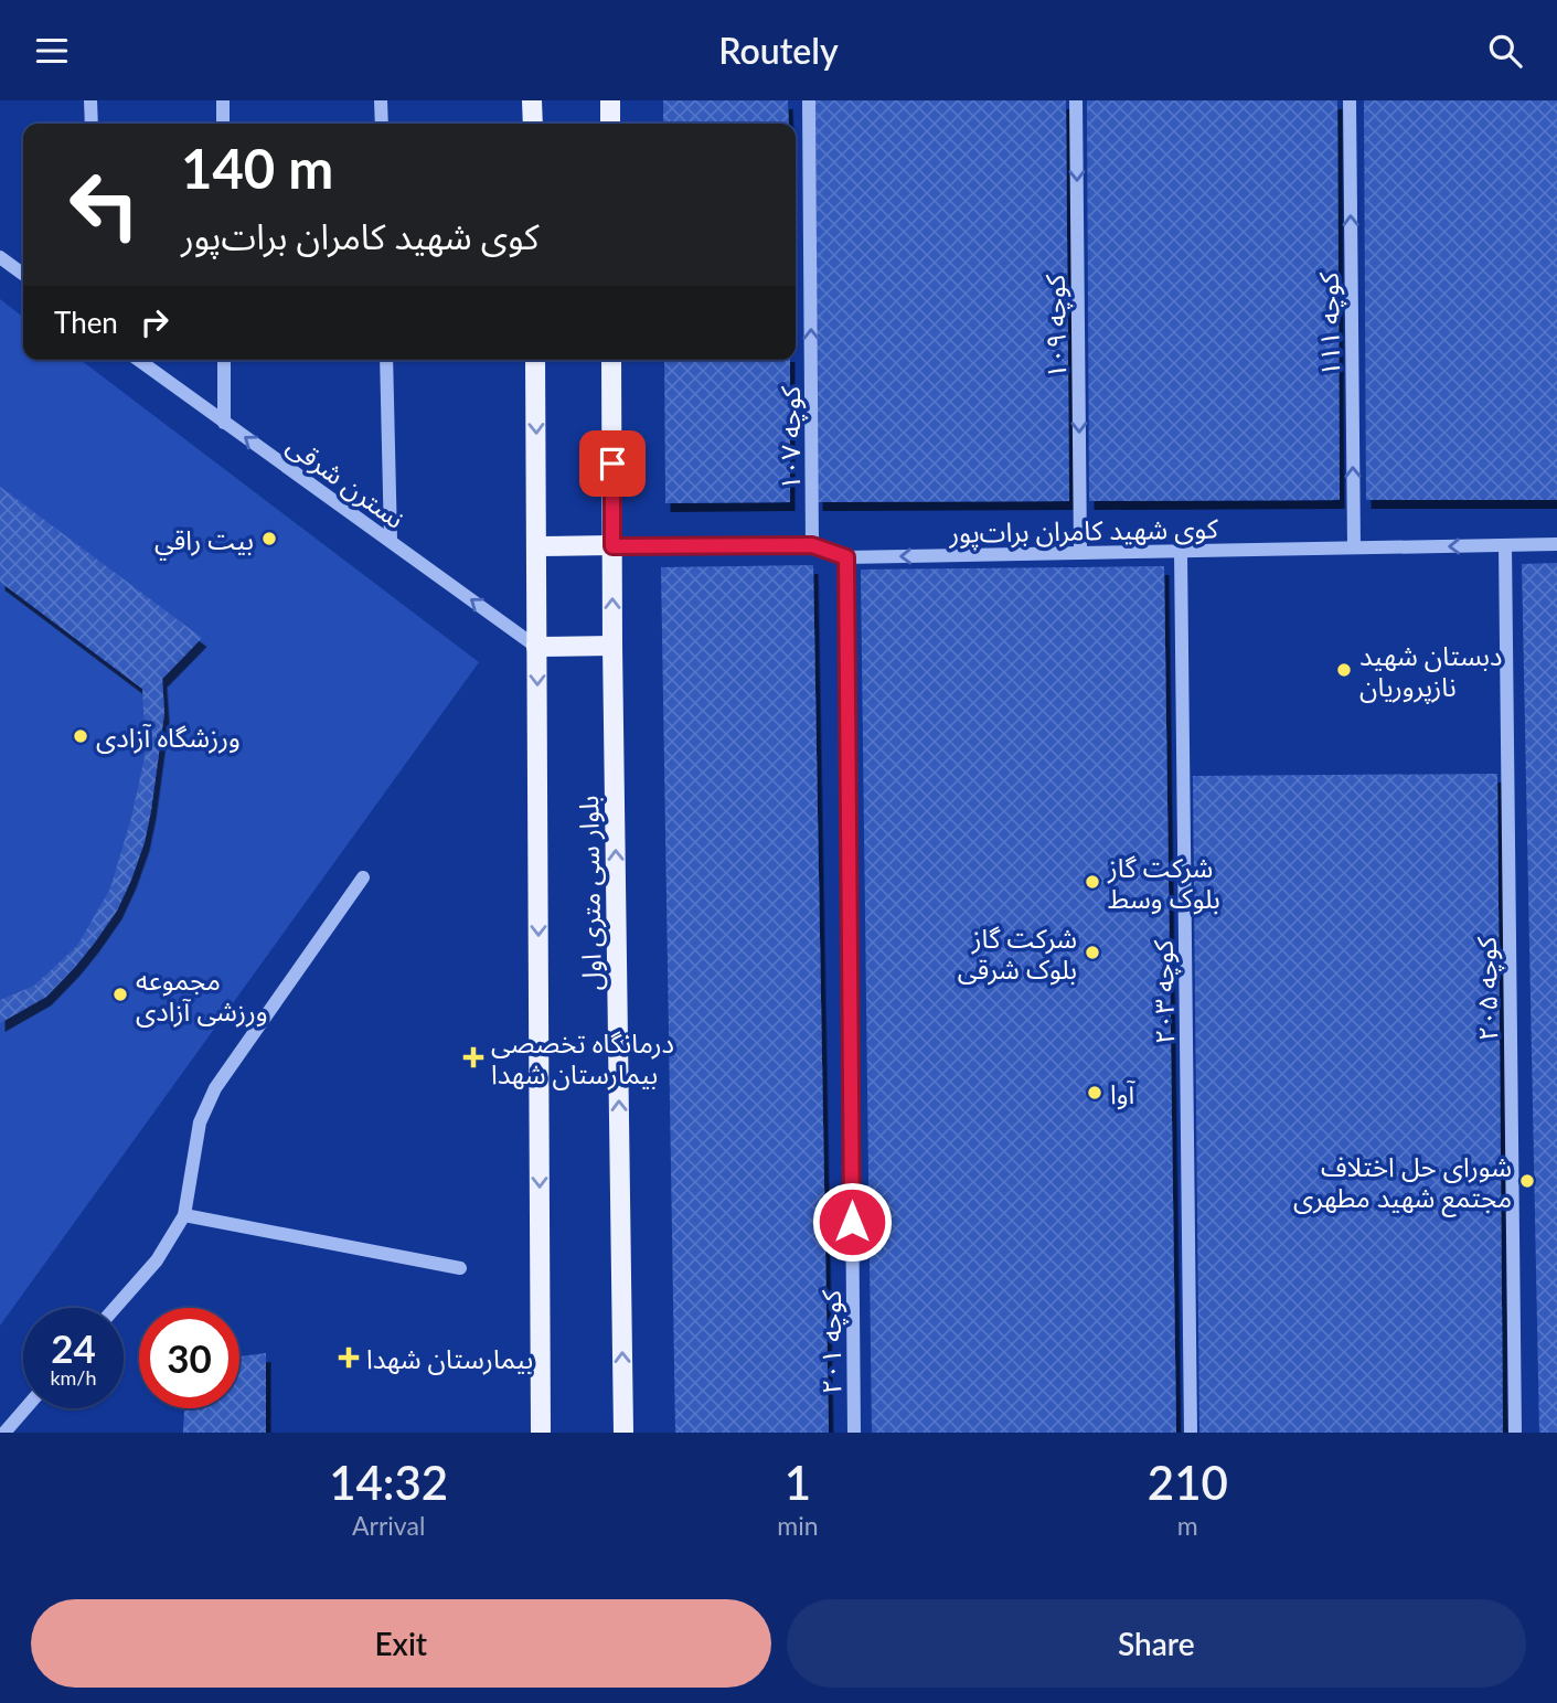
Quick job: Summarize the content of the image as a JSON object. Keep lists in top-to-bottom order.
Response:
{
  "streets": {
    "main road": ["بلوار سی متری اول"],
    "street": [
      "کوچه ۱۱۱",
      "کوچه ۱۰۹",
      "کوچه ۱۰۷",
      "نسترن شرقی",
      "کوی شهید کامران برات‌پور",
      "کوچه ۲۰۵",
      "کوچه ۲۰۳",
      "کوچه ۲۰۱"
    ]
  },
  "crossings": [
    ["کوچه ۱۱۱", "کوی شهید کامران برات‌پور"],
    ["کوچه ۱۰۹", "کوی شهید کامران برات‌پور"],
    ["کوچه ۱۰۷", "کوی شهید کامران برات‌پور"],
    ["نسترن شرقی", "بلوار سی متری اول"],
    ["کوی شهید کامران برات‌پور", "بلوار سی متری اول"],
    ["کوی شهید کامران برات‌پور", "کوچه ۲۰۵"],
    ["کوی شهید کامران برات‌پور", "کوچه ۲۰۳"],
    ["کوی شهید کامران برات‌پور", "کوچه ۲۰۱"]
  ],
  "one_way": [
    "کوچه ۱۱۱",
    "کوچه ۱۰۹",
    "کوچه ۱۰۷",
    "نسترن شرقی",
    "کوی شهید کامران برات‌پور"
  ],
  "places": {
    "other": [
      "بيت راقي",
      "دبستان شهید نازپروریان",
      "ورزشگاه آزادی",
      "شرکت گاز بلوک وسط",
      "شرکت گاز بلوک شرقی",
      "مجموعه ورزشی آزادی",
      "آوا",
      "شورای حل اختلاف مجتمع شهید مطهری"
    ],
    "health": ["درمانگاه تخصصی بیمارستان شهدا", "بیمارستان شهدا"]
  },
  "page": {
    "header": "Routely",
    "turn": ["140 m", "کوی شهید کامران برات‌پور"],
    "then": "Then",
    "speed": "24 km/h",
    "limit": "30",
    "eta": [
      "14:32",
      "Arrival",
      "1",
      "min",
      "210",
      "m"
    ],
    "buttons": ["Exit", "Share"]
  }
}
